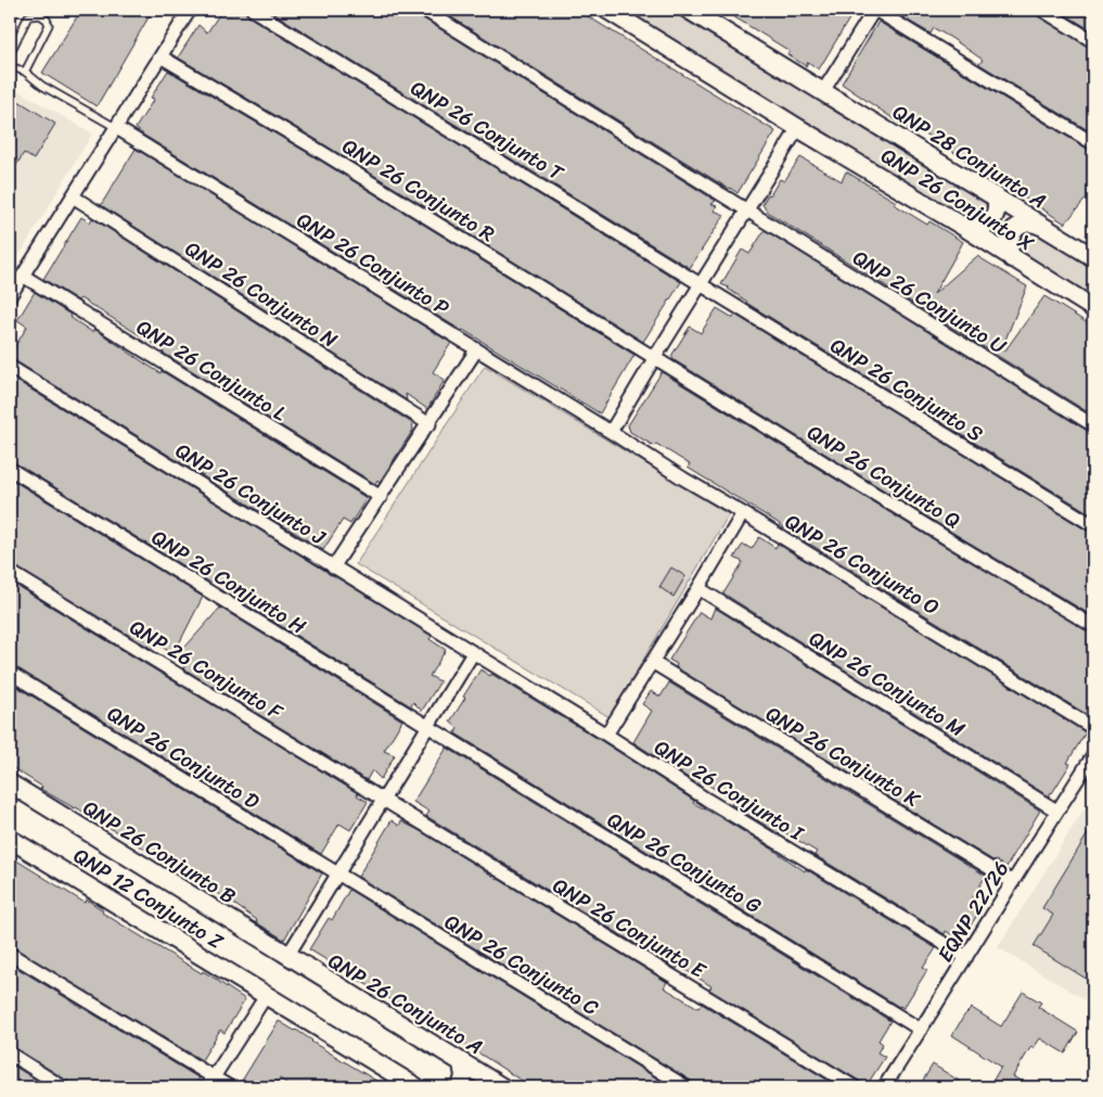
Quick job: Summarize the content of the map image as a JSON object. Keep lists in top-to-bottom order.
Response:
{
  "streets": {
    "street": [
      "QNP 26 Conjunto T",
      "QNP 28 Conjunto A",
      "QNP 26 Conjunto R",
      "QNP 26 Conjunto X",
      "QNP 26 Conjunto P",
      "QNP 26 Conjunto N",
      "QNP 26 Conjunto U",
      "QNP 26 Conjunto L",
      "QNP 26 Conjunto S",
      "QNP 26 Conjunto Q",
      "QNP 26 Conjunto J",
      "QNP 26 Conjunto O",
      "QNP 26 Conjunto H",
      "QNP 26 Conjunto F",
      "QNP 26 Conjunto M",
      "QNP 26 Conjunto K",
      "QNP 26 Conjunto D",
      "QNP 26 Conjunto I",
      "QNP 26 Conjunto B",
      "QNP 26 Conjunto G",
      "QNP 12 Conjunto Z",
      "EQNP 22/26",
      "QNP 26 Conjunto E",
      "QNP 26 Conjunto C",
      "QNP 26 Conjunto A"
    ]
  },
  "crossings": [
    ["QNP 26 Conjunto T", "QNP 26 Conjunto S"],
    ["QNP 26 Conjunto R", "QNP 26 Conjunto Q"],
    ["QNP 26 Conjunto P", "QNP 26 Conjunto O"],
    ["QNP 26 Conjunto J", "QNP 26 Conjunto I"],
    ["QNP 26 Conjunto H", "QNP 26 Conjunto G"],
    ["QNP 26 Conjunto F", "QNP 26 Conjunto E"],
    ["QNP 26 Conjunto M", "EQNP 22/26"],
    ["QNP 26 Conjunto K", "EQNP 22/26"],
    ["QNP 26 Conjunto D", "QNP 26 Conjunto C"],
    ["QNP 26 Conjunto I", "EQNP 22/26"],
    ["QNP 26 Conjunto B", "QNP 26 Conjunto A"],
    ["QNP 26 Conjunto G", "EQNP 22/26"]
  ]
}
